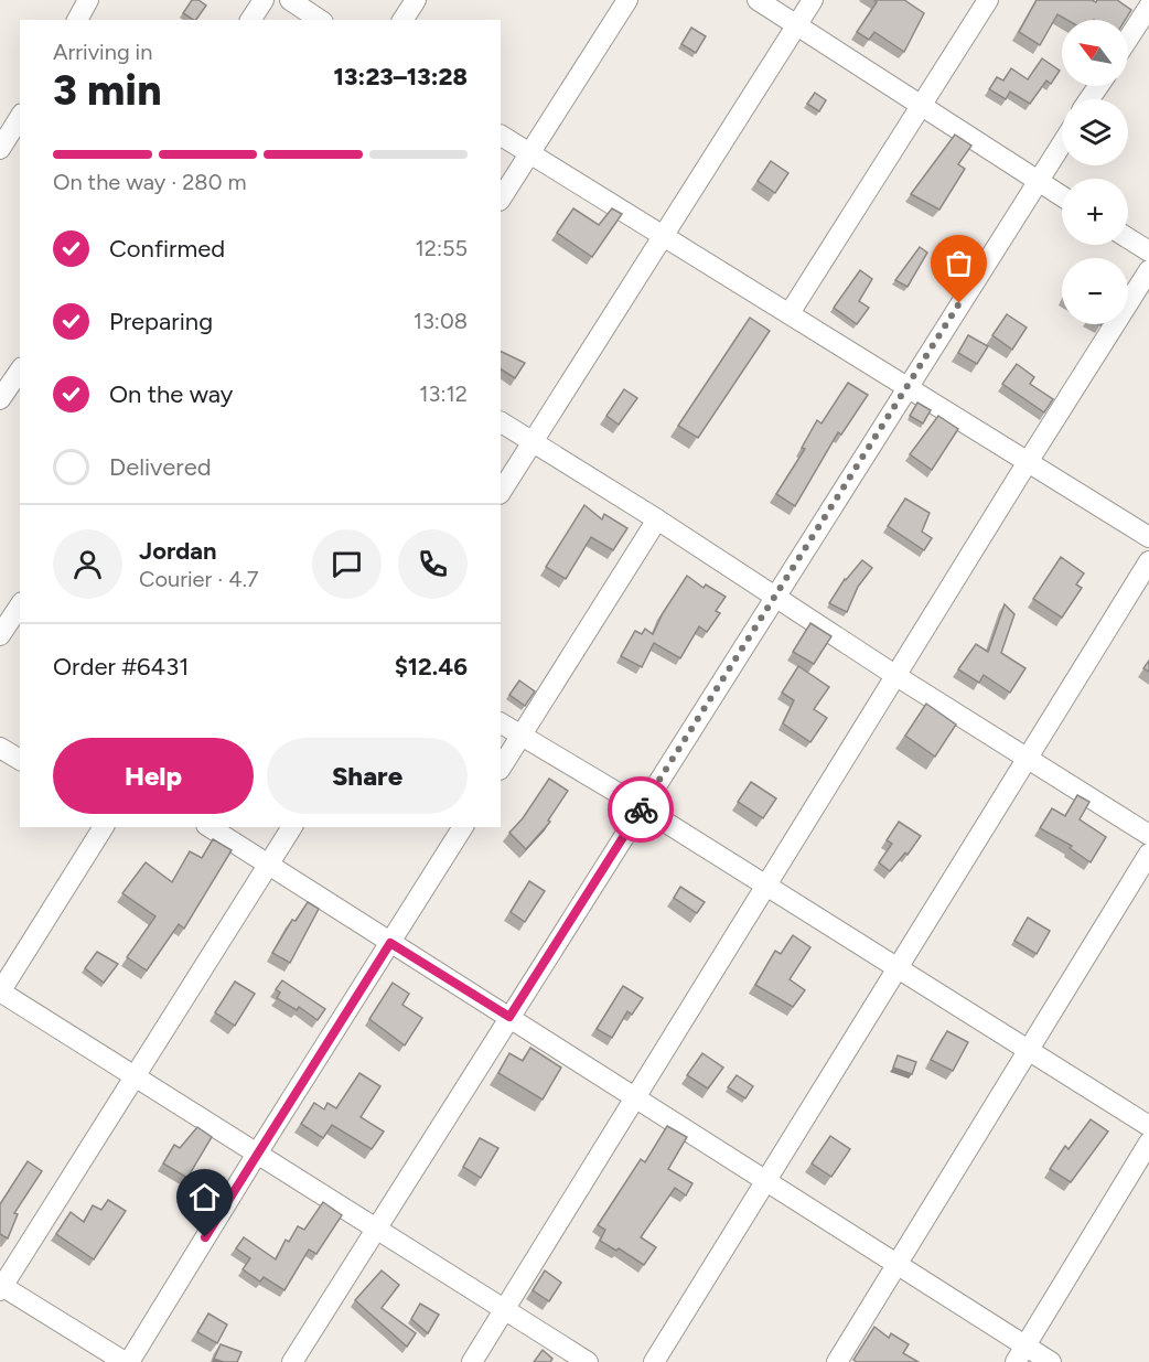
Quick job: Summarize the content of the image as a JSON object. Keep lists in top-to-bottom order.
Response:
{
  "north": "top left",
  "page": {
    "map_buttons": ["+", "−"],
    "heading": ["3 min", "Arriving in", "13:23–13:28"],
    "panel": [
      "Jordan",
      "Courier · 4.7",
      "Order #6431",
      "$12.46"
    ],
    "bar": "On the way · 280 m",
    "list": [
      ["Confirmed", "12:55"],
      ["Preparing", "13:08"],
      ["On the way", "13:12"],
      "Delivered"
    ],
    "buttons": ["Help", "Share"]
  }
}
